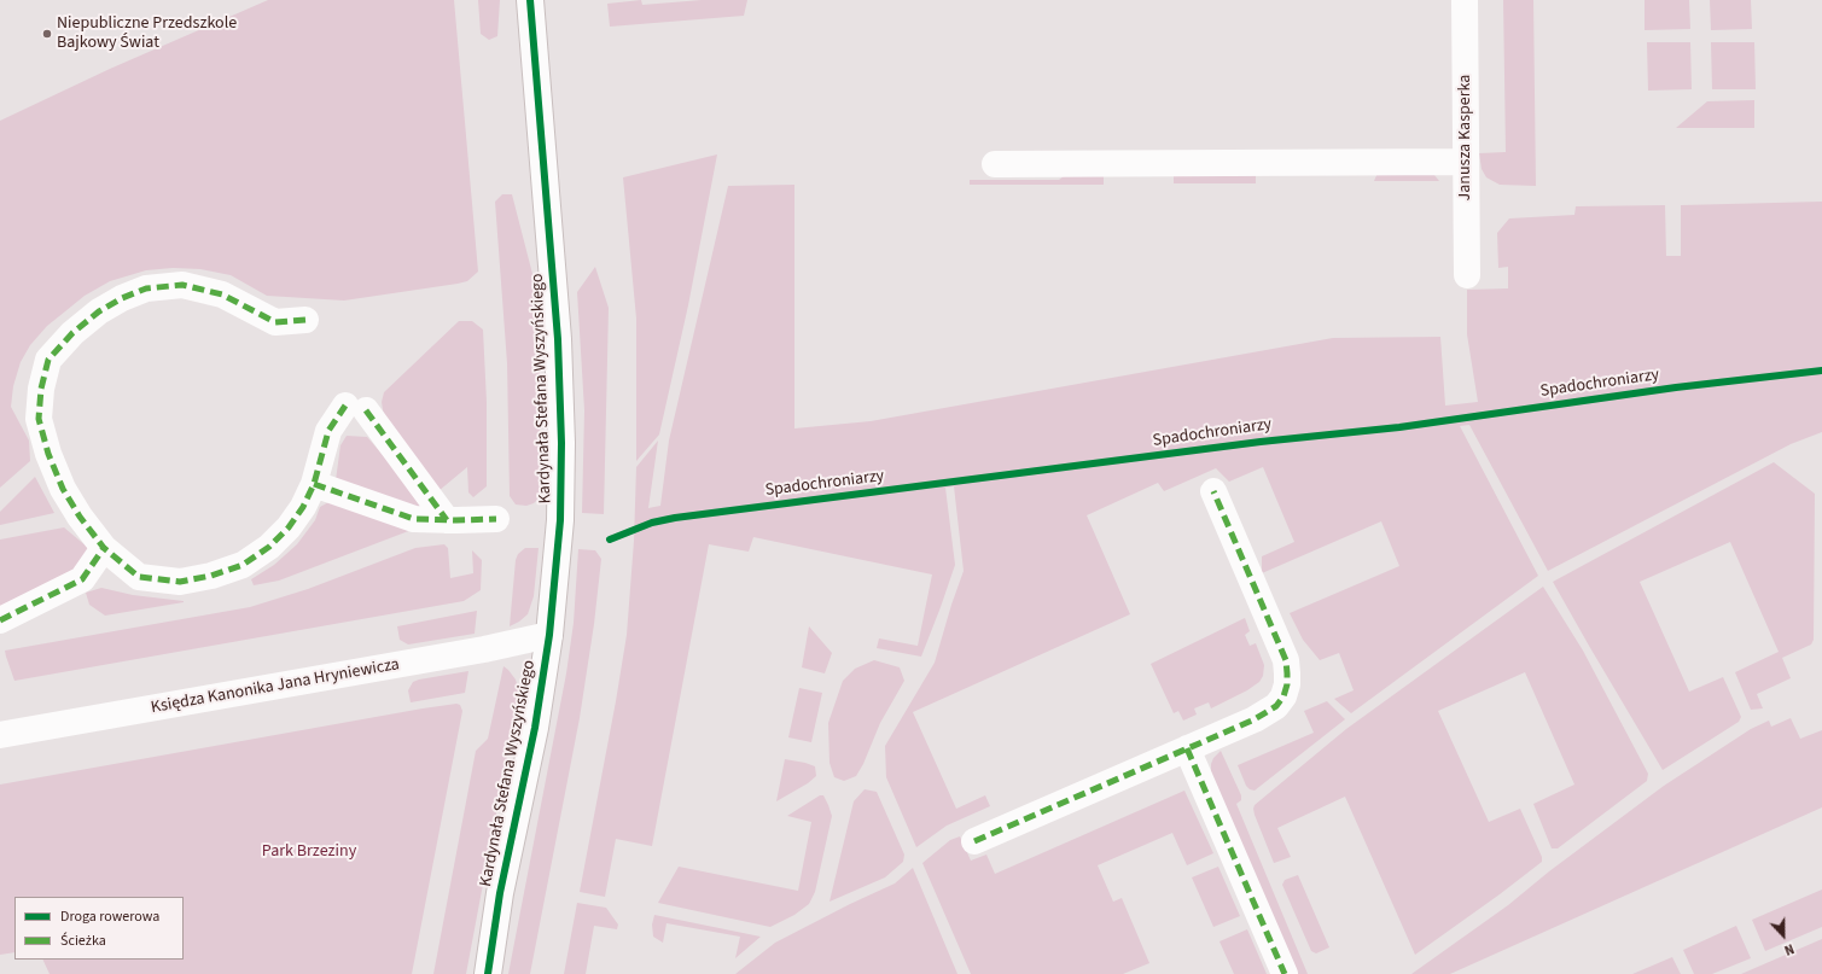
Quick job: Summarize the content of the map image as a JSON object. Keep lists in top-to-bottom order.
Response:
{
  "streets": {
    "street": ["Janusza Kasperka", "Kardynała Stefana Wyszyńskiego", "Księdza Kanonika Jana Hryniewicza"],
    "cycle path": ["Spadochroniarzy"]
  },
  "crossings": [
    ["Kardynała Stefana Wyszyńskiego", "Księdza Kanonika Jana Hryniewicza"]
  ],
  "parks": ["Park Brzeziny"],
  "places": ["Niepubliczne Przedszkole Bajkowy Świat"],
  "legend": ["Droga rowerowa", "Ścieżka"],
  "north": "bottom"
}
